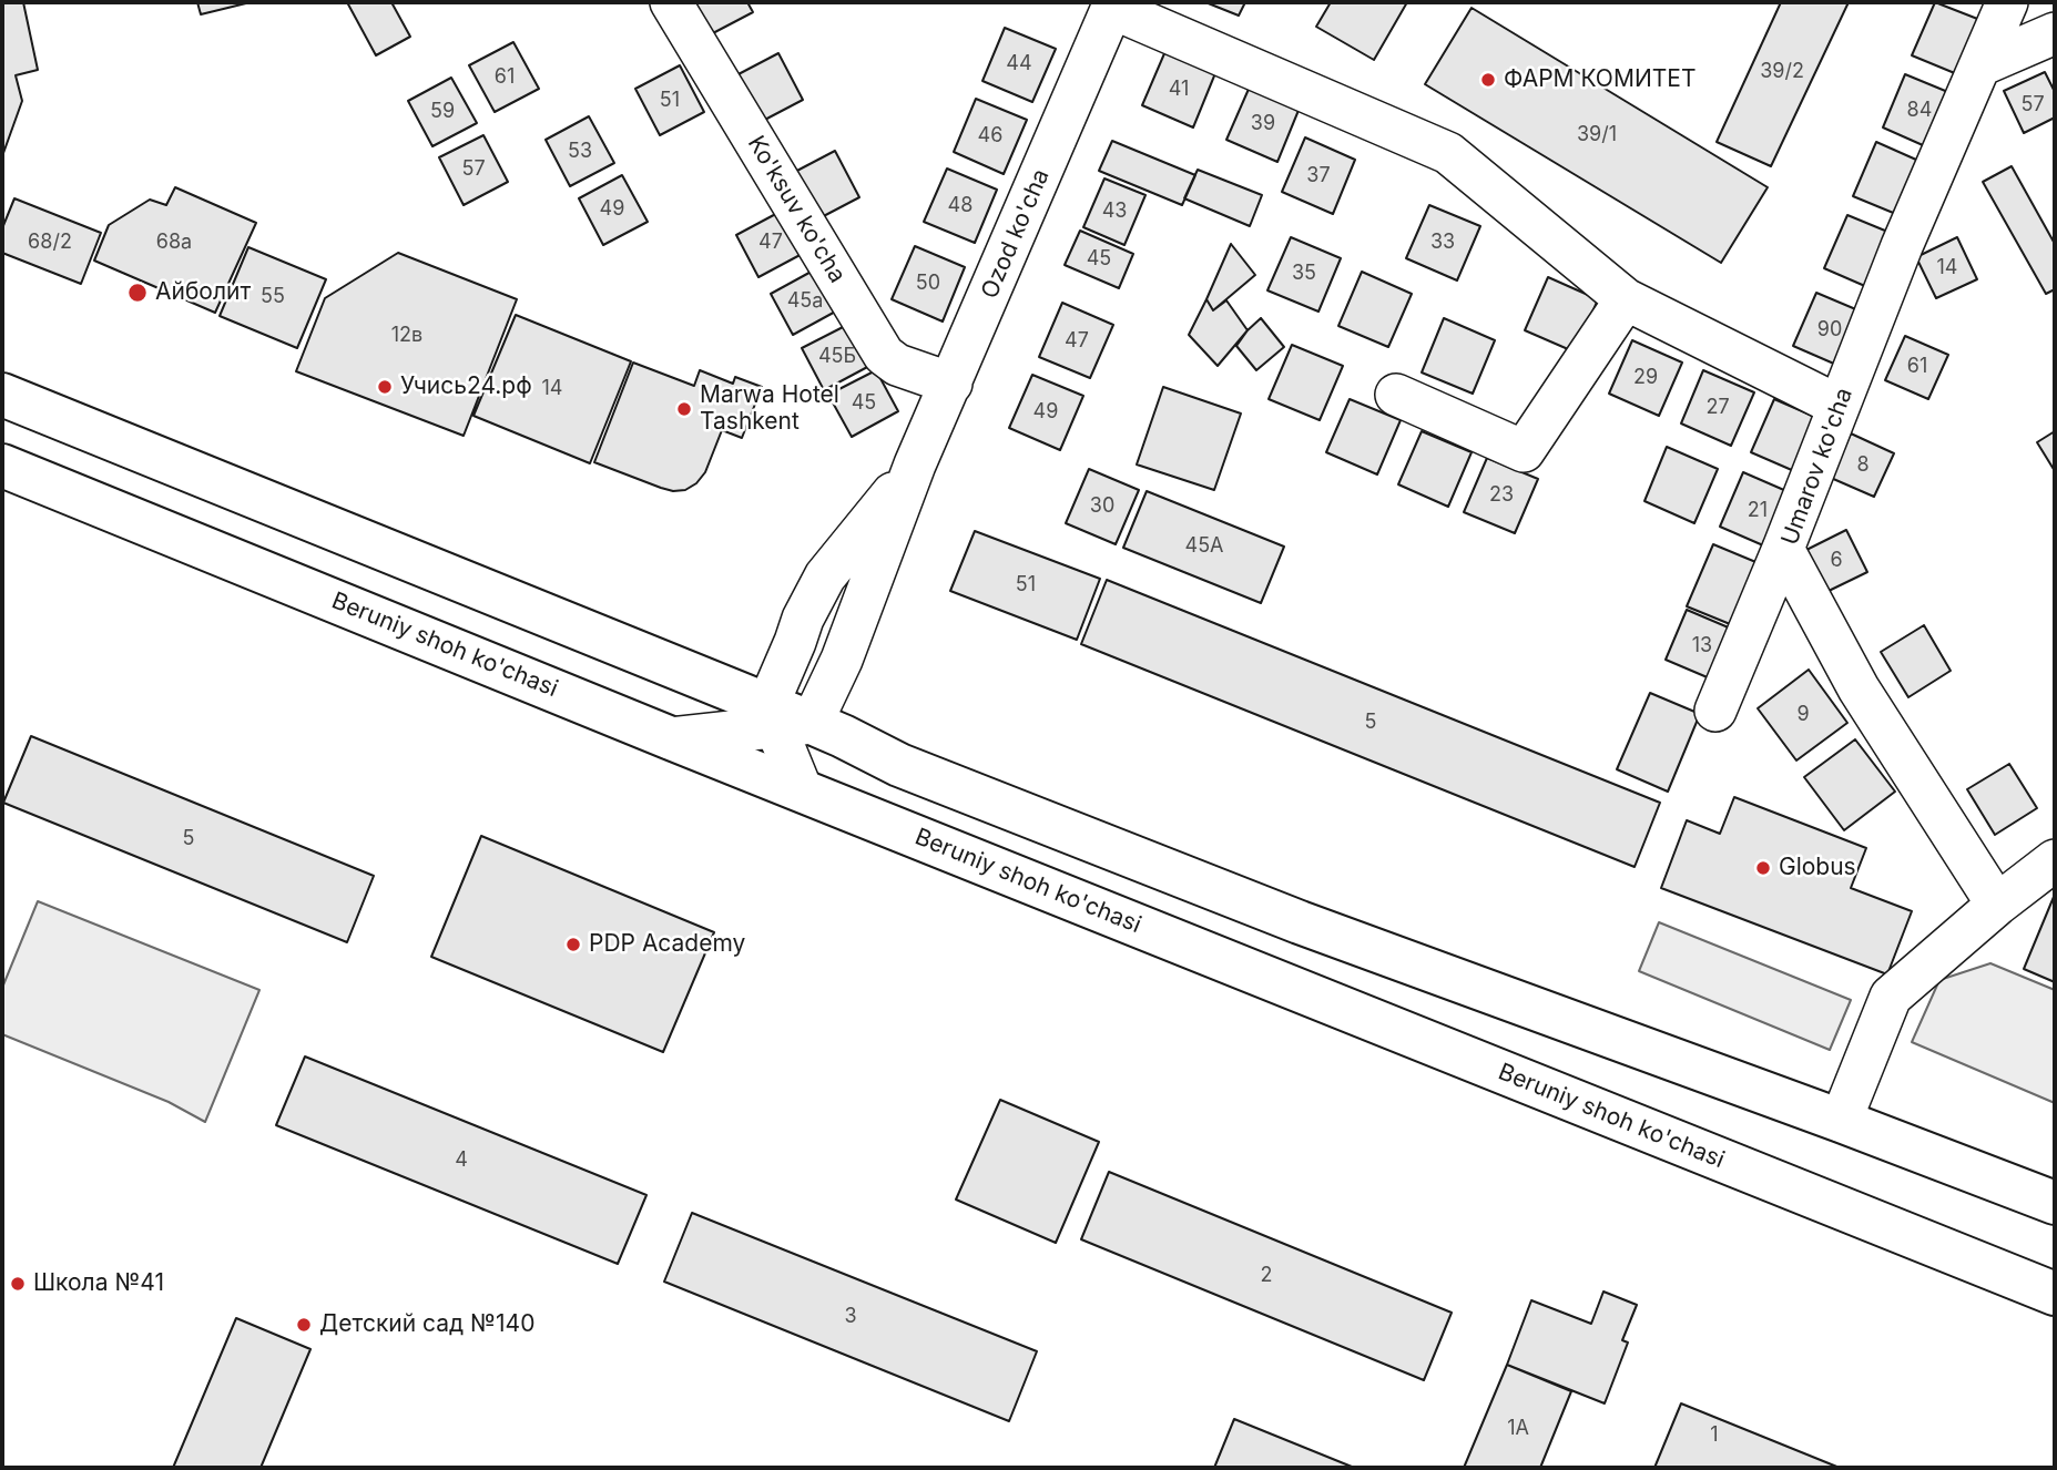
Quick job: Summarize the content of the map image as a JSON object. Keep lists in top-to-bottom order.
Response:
{
  "streets": {
    "main road": ["Beruniy shoh ko'chasi"],
    "street": ["Ko'ksuv ko'cha", "Ozod ko'cha", "Umarov ko'cha"]
  },
  "crossings": [
    ["Ko'ksuv ko'cha", "Ozod ko'cha"]
  ],
  "places": [
    "ФАРМ КОМИТЕТ",
    "Айболит",
    "Учись24.рф",
    "Marwa Hotel Tashkent",
    "Globus",
    "PDP Academy",
    "Школа №41",
    "Детский сад №140"
  ],
  "house_numbers": [
    "44",
    "39/2",
    "61",
    "41",
    "51",
    "57",
    "84",
    "59",
    "39",
    "39/1",
    "46",
    "53",
    "57",
    "37",
    "48",
    "49",
    "43",
    "68/2",
    "68а",
    "47",
    "33",
    "45",
    "14",
    "35",
    "50",
    "55",
    "45а",
    "90",
    "12в",
    "47",
    "45Б",
    "61",
    "29",
    "14",
    "45",
    "27",
    "49",
    "8",
    "23",
    "30",
    "21",
    "45A",
    "6",
    "51",
    "13",
    "9",
    "5",
    "5",
    "4",
    "2",
    "3",
    "1A",
    "1"
  ]
}
